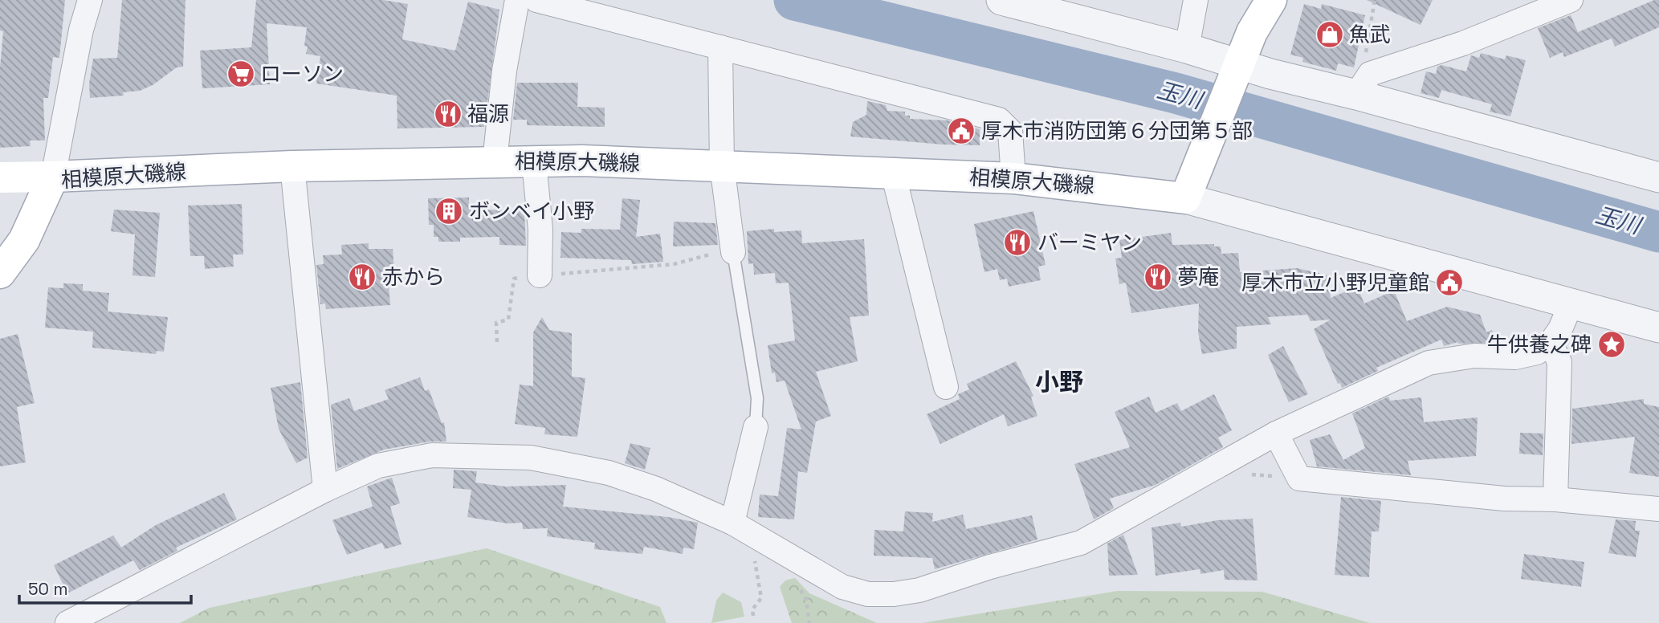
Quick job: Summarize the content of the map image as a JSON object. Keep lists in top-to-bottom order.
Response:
{
  "streets": {
    "main road": ["相模原大磯線"]
  },
  "districts": ["小野"],
  "water": ["玉川"],
  "places": {
    "shop": ["魚武"],
    "supermarket": ["ローソン"],
    "restaurant": [
      "福源",
      "バーミヤン",
      "赤から",
      "夢庵"
    ],
    "public building": ["厚木市消防団第６分団第５部", "厚木市立小野児童館"],
    "building": ["ボンベイ小野"],
    "place": ["牛供養之碑"]
  },
  "scale_bar": "50 m"
}
